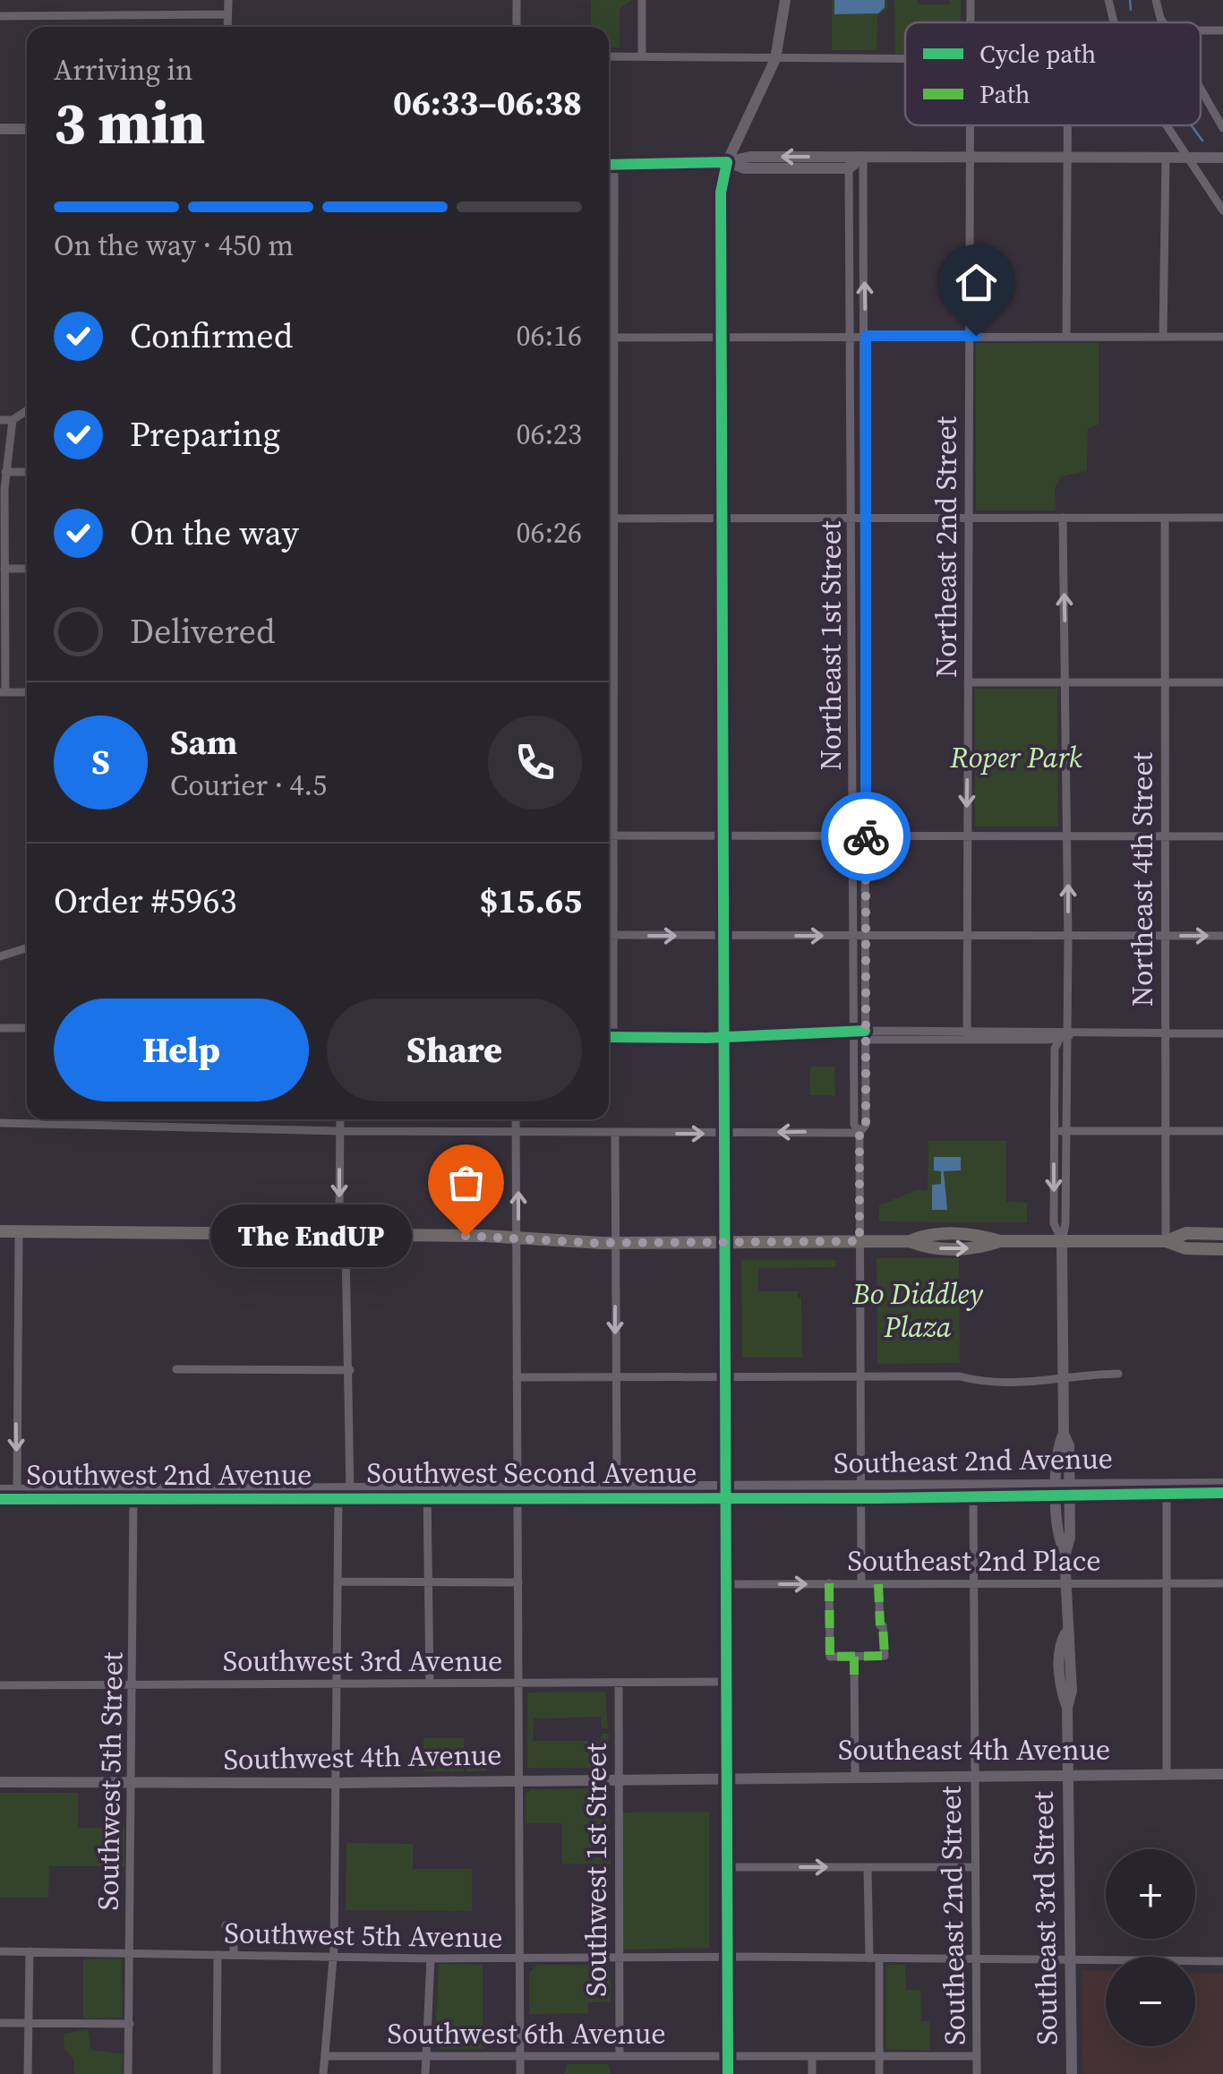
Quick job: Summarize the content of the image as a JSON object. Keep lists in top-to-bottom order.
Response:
{
  "streets": {
    "street": [
      "Northeast 2nd Street",
      "Northeast 1st Street",
      "Northeast 4th Street",
      "Southeast 2nd Avenue",
      "Southwest Second Avenue",
      "Southwest 2nd Avenue",
      "Southeast 2nd Place",
      "Southwest 3rd Avenue",
      "Southeast 4th Avenue",
      "Southwest 4th Avenue",
      "Southwest 5th Street",
      "Southwest 1st Street",
      "Southeast 2nd Street",
      "Southeast 3rd Street",
      "Southwest 5th Avenue",
      "Southwest 6th Avenue"
    ]
  },
  "crossings": [
    ["Northeast 1st Street", "Southeast 2nd Avenue"],
    ["Northeast 1st Street", "Southeast 2nd Place"],
    ["Southeast 2nd Avenue", "Southwest Second Avenue"],
    ["Southeast 2nd Avenue", "Southeast 2nd Street"],
    ["Southeast 2nd Avenue", "Southeast 3rd Street"],
    ["Southwest Second Avenue", "Southwest 2nd Avenue"],
    ["Southwest 2nd Avenue", "Southwest 5th Street"],
    ["Southeast 2nd Place", "Southeast 2nd Street"],
    ["Southeast 2nd Place", "Southeast 3rd Street"],
    ["Southwest 3rd Avenue", "Southwest 5th Street"],
    ["Southwest 3rd Avenue", "Southwest 1st Street"],
    ["Southeast 4th Avenue", "Southwest 4th Avenue"],
    ["Southeast 4th Avenue", "Southeast 2nd Street"],
    ["Southeast 4th Avenue", "Southeast 3rd Street"],
    ["Southwest 4th Avenue", "Southwest 5th Street"],
    ["Southwest 4th Avenue", "Southwest 1st Street"],
    ["Southwest 5th Street", "Southwest 5th Avenue"],
    ["Southwest 1st Street", "Southwest 5th Avenue"],
    ["Southwest 1st Street", "Southwest 6th Avenue"],
    ["Southeast 2nd Street", "Southwest 5th Avenue"],
    ["Southeast 2nd Street", "Southwest 6th Avenue"],
    ["Southeast 3rd Street", "Southwest 5th Avenue"]
  ],
  "parks": ["Roper Park", "Bo Diddley Plaza"],
  "places": ["The EndUP"],
  "legend": ["Cycle path", "Path"],
  "page": {
    "heading": ["3 min", "Arriving in", "06:33–06:38"],
    "panel": [
      "Sam",
      "Courier · 4.5",
      "Order #5963",
      "$15.65"
    ],
    "bar": "On the way · 450 m",
    "list": [
      ["Confirmed", "06:16"],
      ["Preparing", "06:23"],
      ["On the way", "06:26"],
      "Delivered"
    ],
    "round": "S",
    "buttons": ["Help", "Share"],
    "bubble": "The EndUP",
    "map_buttons": ["+", "−"]
  }
}
